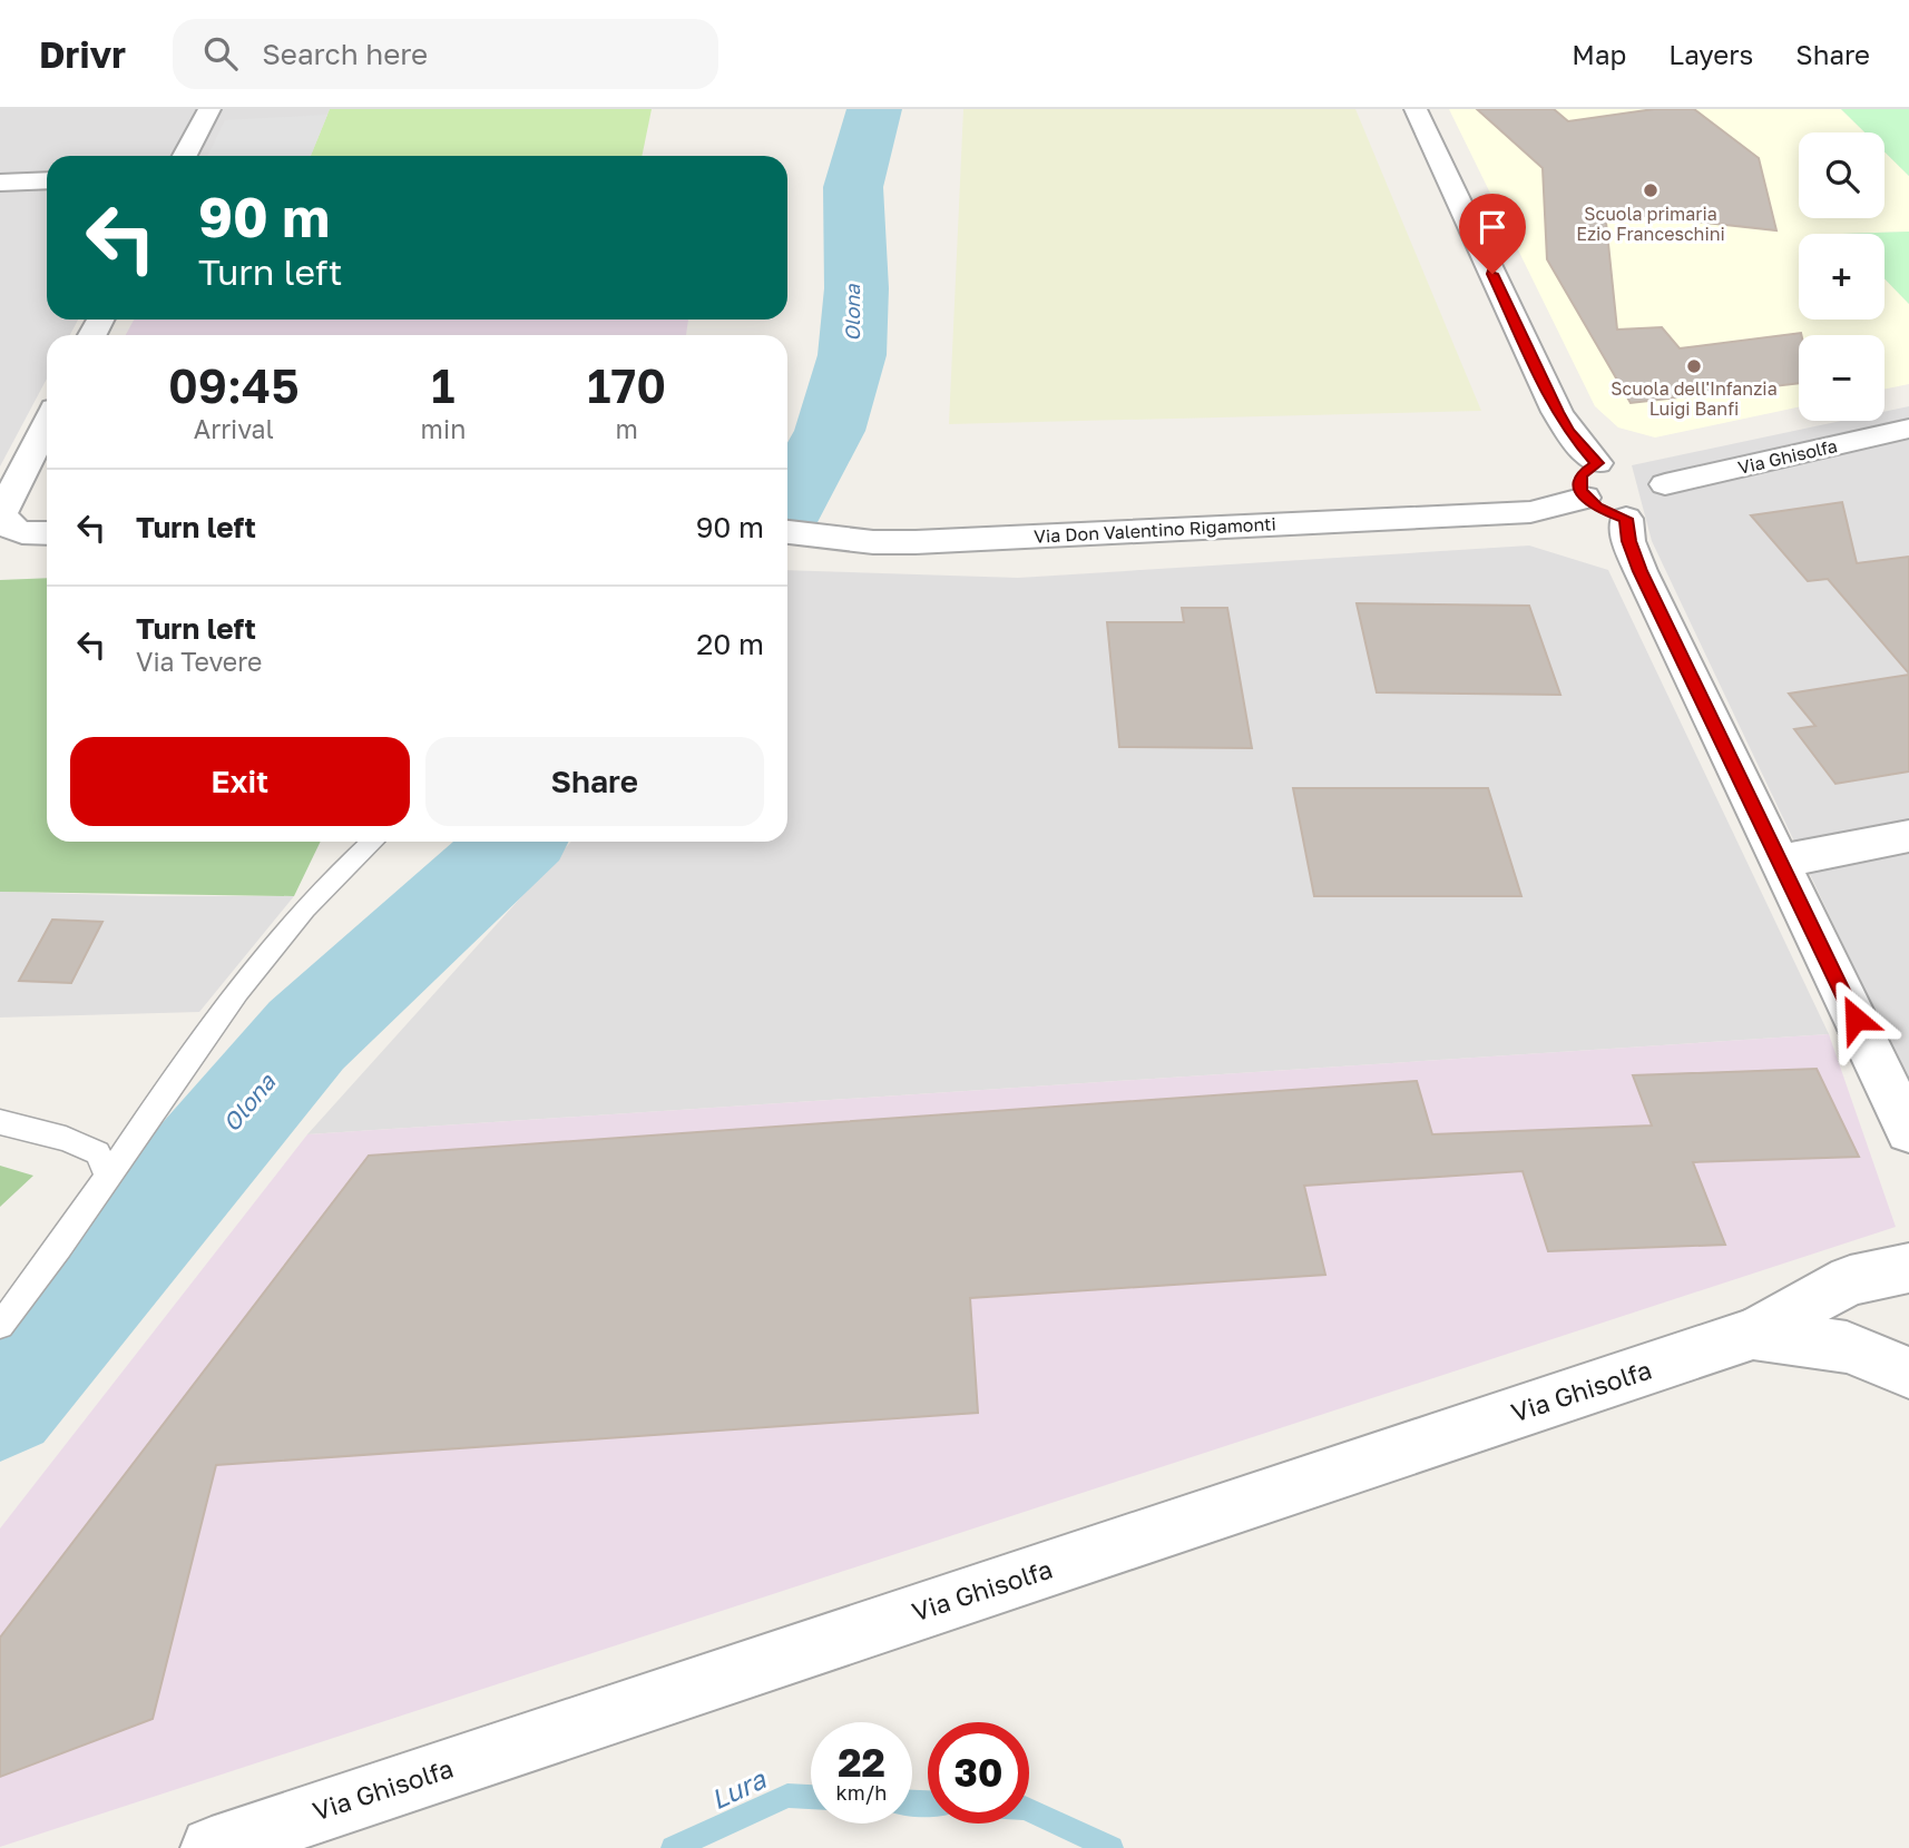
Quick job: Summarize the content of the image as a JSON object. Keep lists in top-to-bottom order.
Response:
{
  "streets": {
    "street": ["Via Ghisolfa", "Via Don Valentino Rigamonti"]
  },
  "crossings": [
    ["Via Ghisolfa", "Via Don Valentino Rigamonti"]
  ],
  "water": ["Olona", "Lura"],
  "places": ["Scuola primaria Ezio Franceschini", "Scuola dell'Infanzia Luigi Banfi"],
  "page": {
    "header": "Drivr",
    "search": "Search here",
    "nav": ["Map", "Layers", "Share"],
    "map_buttons": ["+", "−"],
    "turn": ["90 m", "Turn left"],
    "eta": [
      "09:45",
      "Arrival",
      "1",
      "min",
      "170",
      "m"
    ],
    "list": [
      {
        "name": "Turn left",
        "value": "90 m"
      },
      {
        "name": "Turn left",
        "note": "Via Tevere",
        "value": "20 m"
      }
    ],
    "buttons": ["Exit", "Share"],
    "speed": "22 km/h",
    "limit": "30"
  }
}
